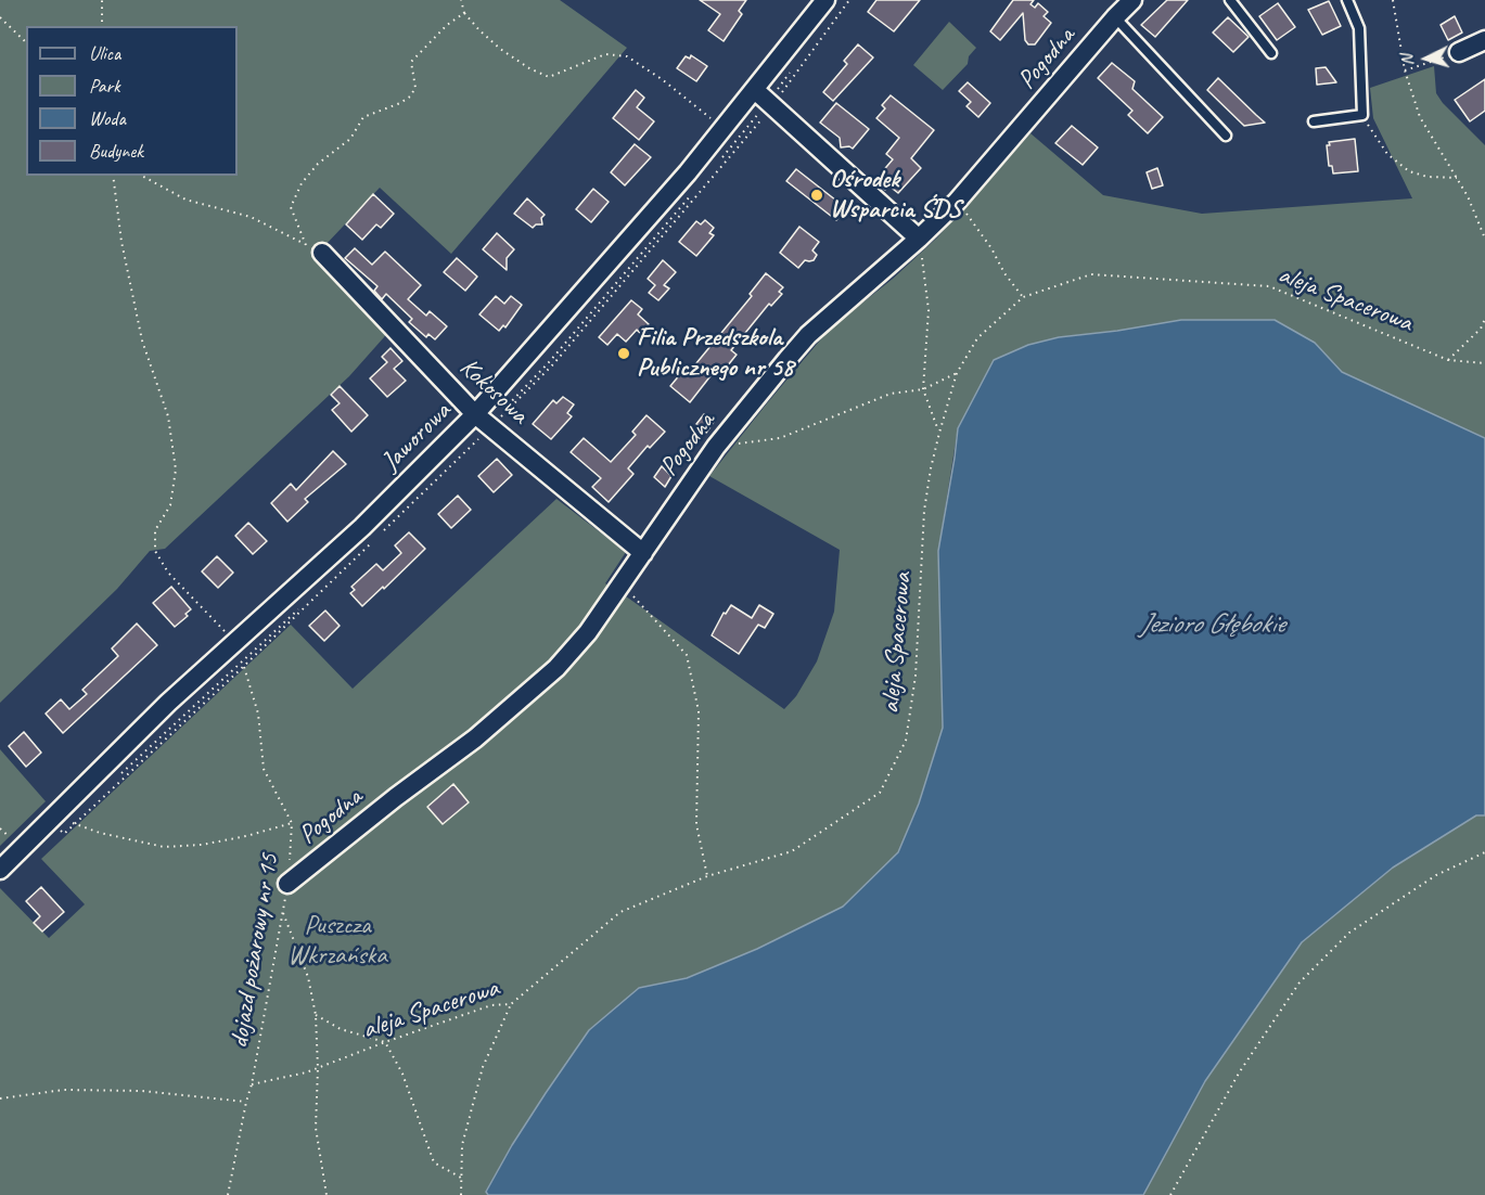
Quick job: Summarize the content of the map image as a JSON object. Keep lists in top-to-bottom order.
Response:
{
  "streets": {
    "street": ["Pogodna", "Kokosowa", "Jaworowa"],
    "path": ["aleja Spacerowa", "dojazd pożarowy nr 15"]
  },
  "crossings": [
    ["Pogodna", "Kokosowa"],
    ["Pogodna", "dojazd pożarowy nr 15"],
    ["aleja Spacerowa", "dojazd pożarowy nr 15"],
    ["Kokosowa", "Jaworowa"],
    ["Jaworowa", "dojazd pożarowy nr 15"]
  ],
  "water": ["Jezioro Głębokie"],
  "parks": ["Puszcza Wkrzańska"],
  "places": ["Ośrodek Wsparcia ŚDS", "Filia Przedszkola Publicznego nr 58"],
  "legend": [
    "Ulica",
    "Park",
    "Woda",
    "Budynek"
  ],
  "north": "left"
}
